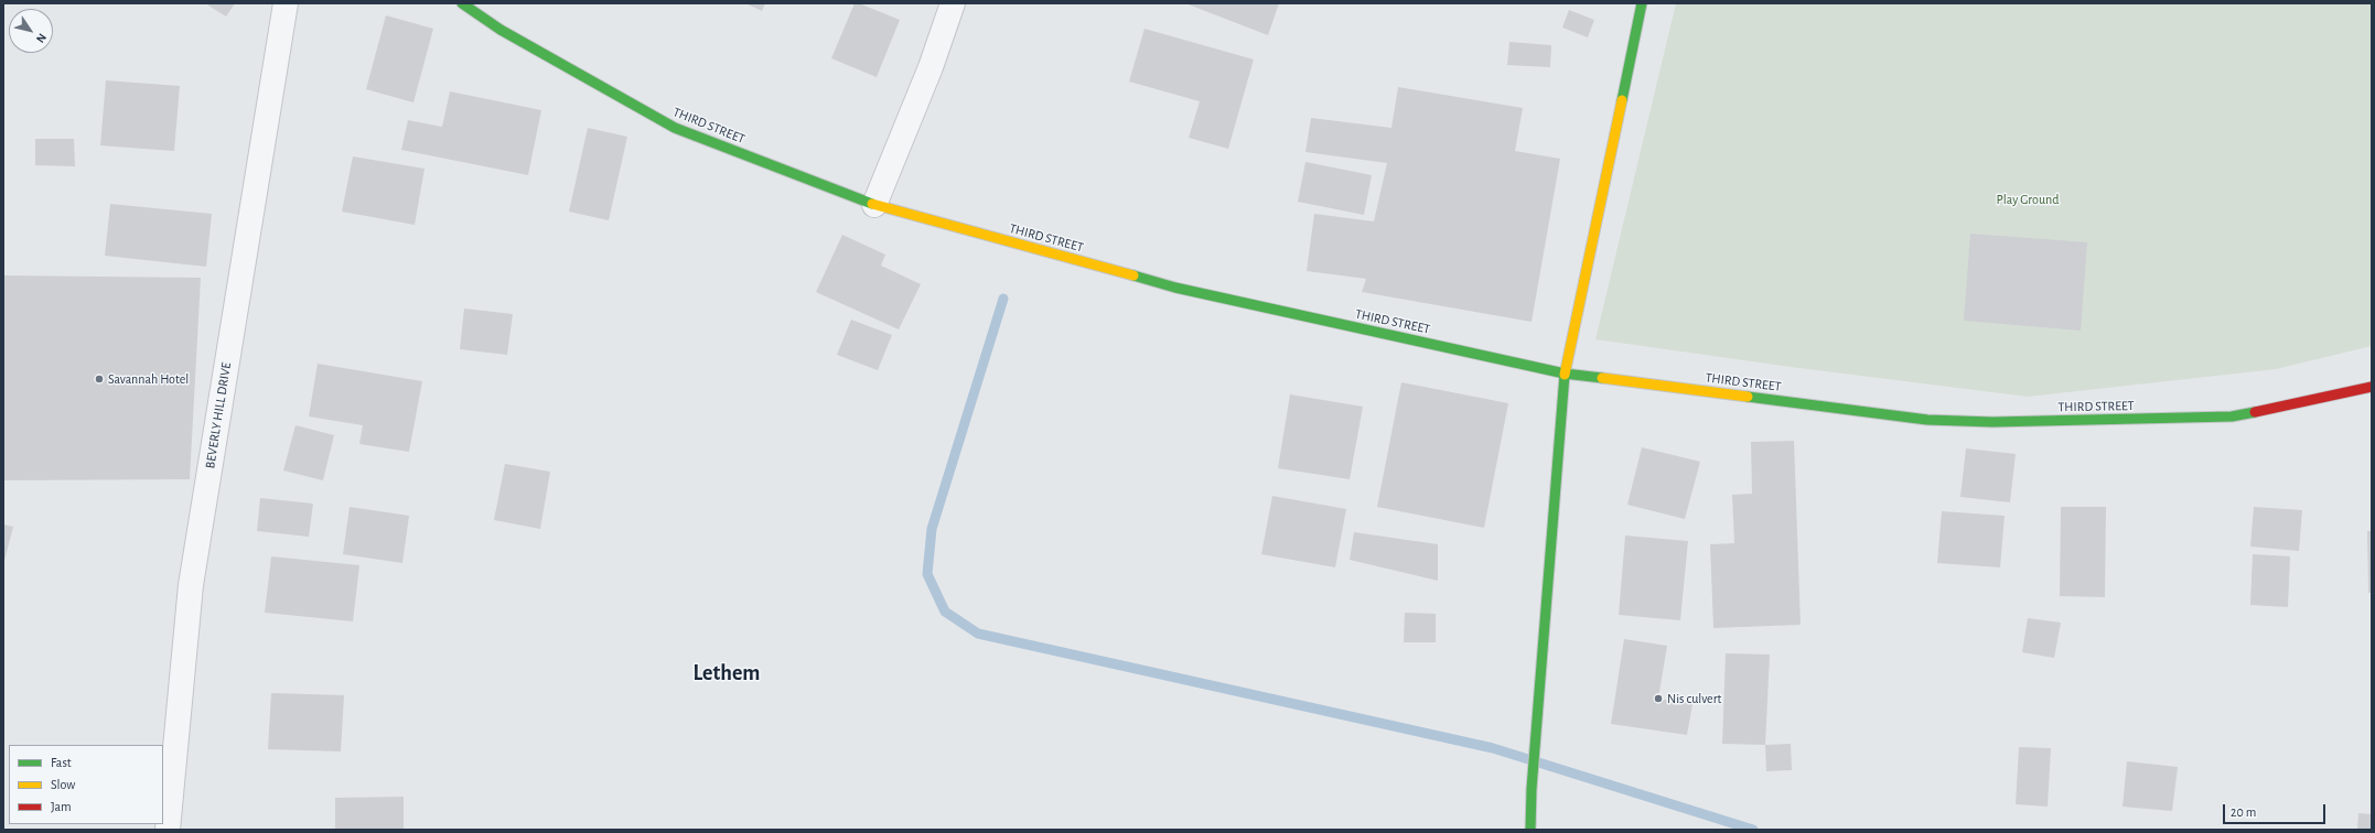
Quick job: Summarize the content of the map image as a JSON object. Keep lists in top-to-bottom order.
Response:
{
  "streets": {
    "street": ["THIRD STREET", "BEVERLY HILL DRIVE"]
  },
  "districts": ["Lethem"],
  "parks": ["Play Ground"],
  "places": ["Savannah Hotel", "Nis culvert"],
  "legend": ["Fast", "Slow", "Jam"],
  "scale_bar": "20 m",
  "north": "bottom right"
}
